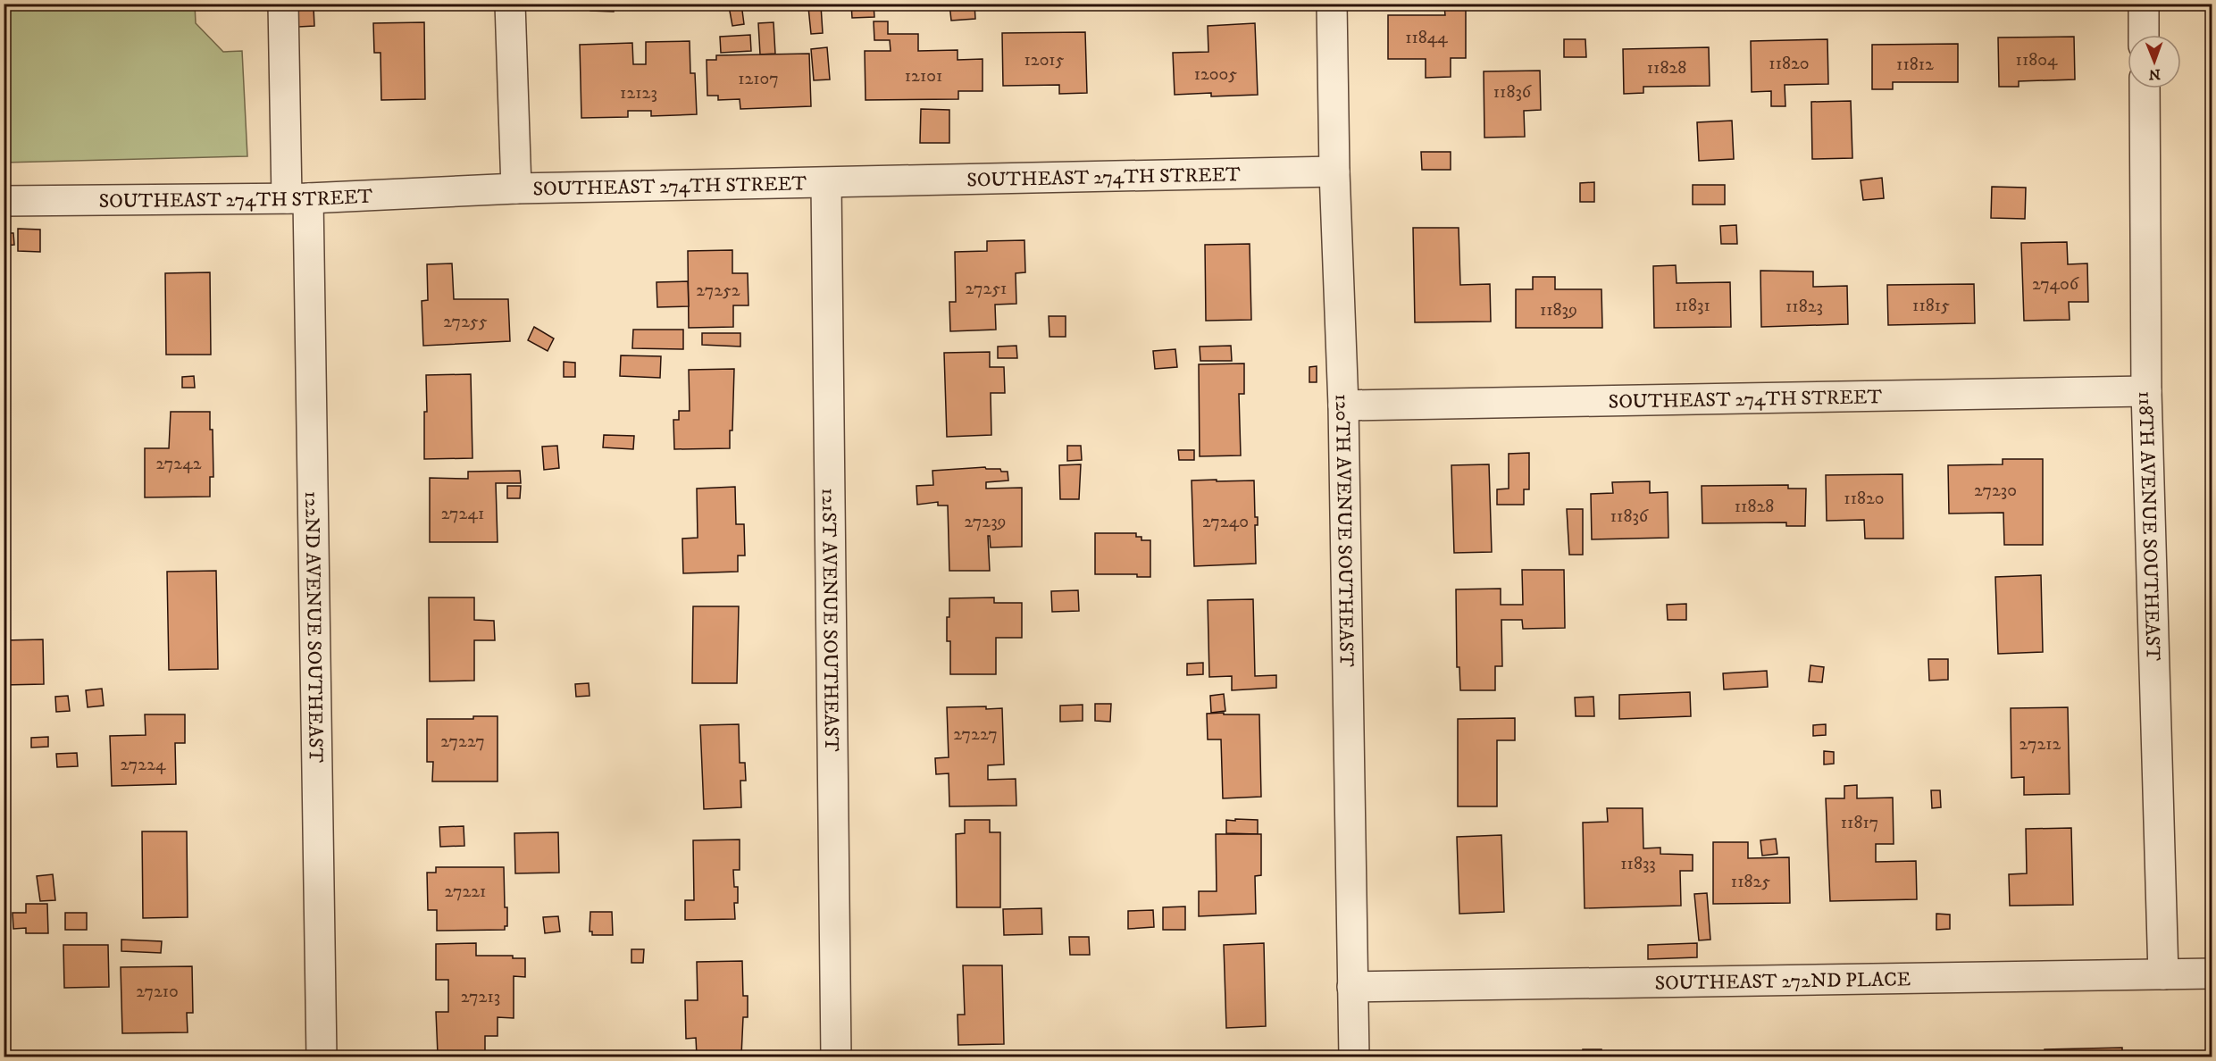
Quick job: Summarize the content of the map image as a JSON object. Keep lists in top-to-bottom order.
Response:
{
  "streets": {
    "street": [
      "SOUTHEAST 274TH STREET",
      "118TH AVENUE SOUTHEAST",
      "120TH AVENUE SOUTHEAST",
      "121ST AVENUE SOUTHEAST",
      "122ND AVENUE SOUTHEAST",
      "SOUTHEAST 272ND PLACE"
    ]
  },
  "crossings": [
    ["SOUTHEAST 274TH STREET", "118TH AVENUE SOUTHEAST"],
    ["SOUTHEAST 274TH STREET", "120TH AVENUE SOUTHEAST"],
    ["SOUTHEAST 274TH STREET", "121ST AVENUE SOUTHEAST"],
    ["SOUTHEAST 274TH STREET", "122ND AVENUE SOUTHEAST"],
    ["118TH AVENUE SOUTHEAST", "SOUTHEAST 272ND PLACE"],
    ["120TH AVENUE SOUTHEAST", "SOUTHEAST 272ND PLACE"]
  ],
  "house_numbers": [
    "11844",
    "12015",
    "11804",
    "11820",
    "11812",
    "11828",
    "12005",
    "12101",
    "12107",
    "11836",
    "12123",
    "27406",
    "27251",
    "27252",
    "11831",
    "11815",
    "11823",
    "11839",
    "27255",
    "27242",
    "27230",
    "11820",
    "11828",
    "27241",
    "11836",
    "27239",
    "27240",
    "27227",
    "27227",
    "27212",
    "27224",
    "11817",
    "11833",
    "11825",
    "27221",
    "27210",
    "27213"
  ],
  "north": "bottom"
}
